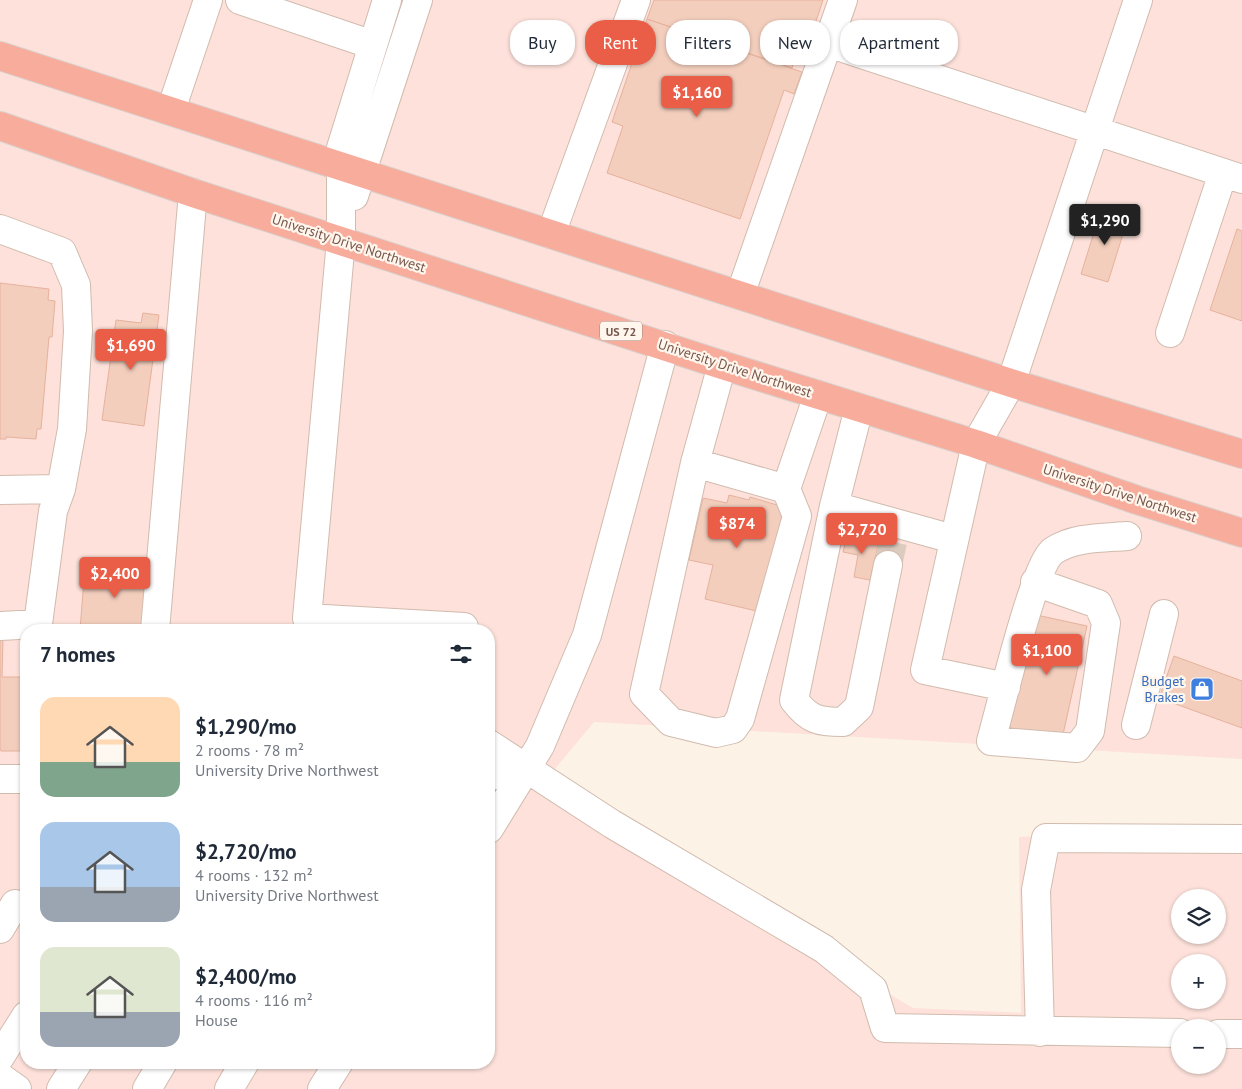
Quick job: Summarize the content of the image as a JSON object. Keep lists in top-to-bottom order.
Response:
{
  "streets": {
    "highway": ["University Drive Northwest", "US 72"]
  },
  "places": {
    "shop": ["Budget Brakes"]
  },
  "page": {
    "chip": [
      "Buy",
      "Rent",
      "Filters",
      "New",
      "Apartment"
    ],
    "price": [
      "$1,160",
      "$1,290",
      "$1,690",
      "$874",
      "$2,720",
      "$2,400",
      "$1,100"
    ],
    "heading": "7 homes",
    "list": [
      {
        "name": "$1,290/mo",
        "note": "2 rooms · 78 m² · University Drive Northwest"
      },
      {
        "name": "$2,720/mo",
        "note": "4 rooms · 132 m² · University Drive Northwest"
      },
      {
        "name": "$2,400/mo",
        "note": "4 rooms · 116 m² · House"
      }
    ],
    "map_buttons": ["+", "−"]
  }
}
